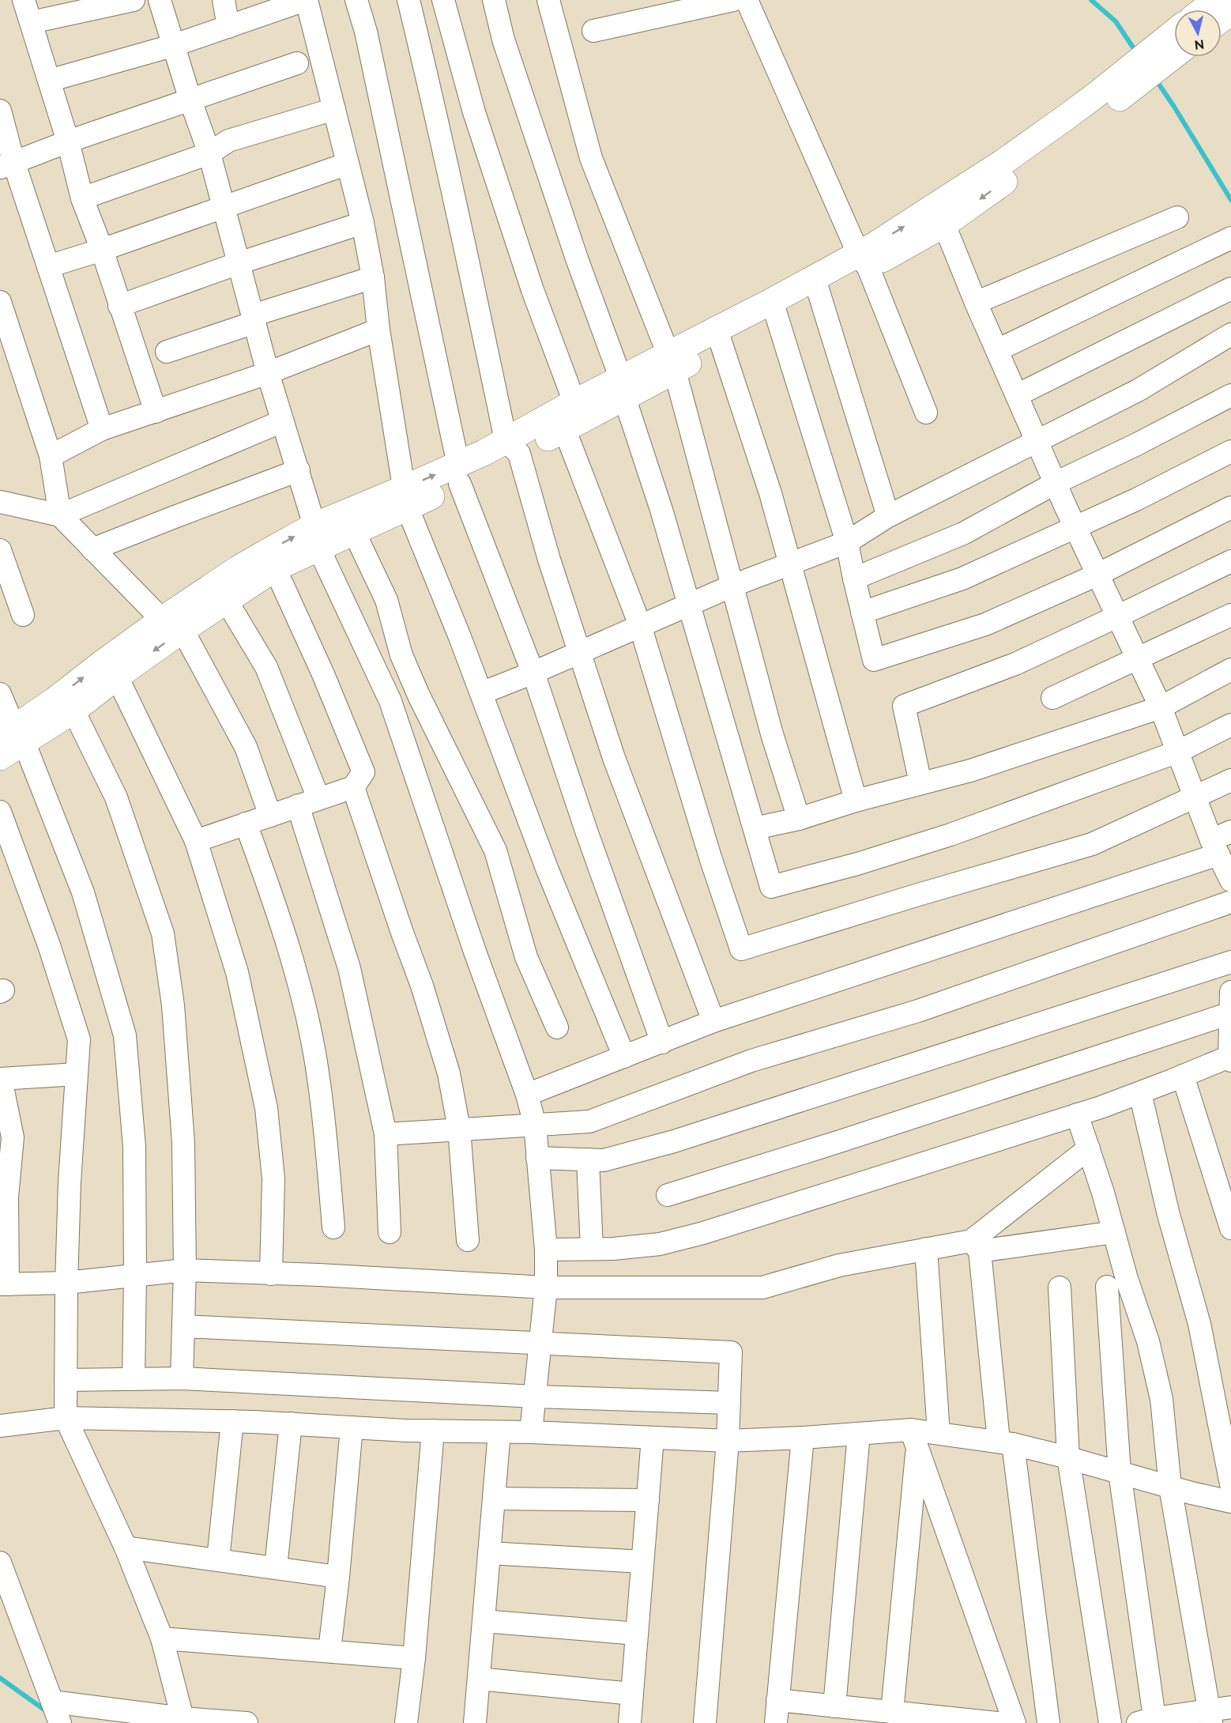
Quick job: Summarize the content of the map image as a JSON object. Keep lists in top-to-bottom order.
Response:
{
  "north": "bottom"
}
